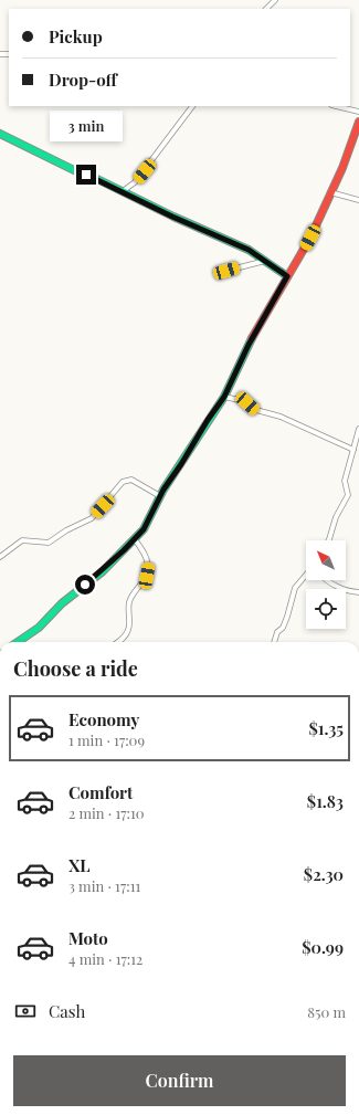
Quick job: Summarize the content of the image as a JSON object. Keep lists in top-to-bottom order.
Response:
{
  "north": "top left",
  "page": {
    "banner": ["Pickup", "Drop-off"],
    "bubble": "3 min",
    "heading": "Choose a ride",
    "list": [
      {
        "name": "Economy",
        "note": "1 min · 17:09",
        "value": "$1.35"
      },
      {
        "name": "Comfort",
        "note": "2 min · 17:10",
        "value": "$1.83"
      },
      {
        "name": "XL",
        "note": "3 min · 17:11",
        "value": "$2.30"
      },
      {
        "name": "Moto",
        "note": "4 min · 17:12",
        "value": "$0.99"
      }
    ],
    "pay": ["Cash", "850 m"],
    "buttons": "Confirm"
  }
}
